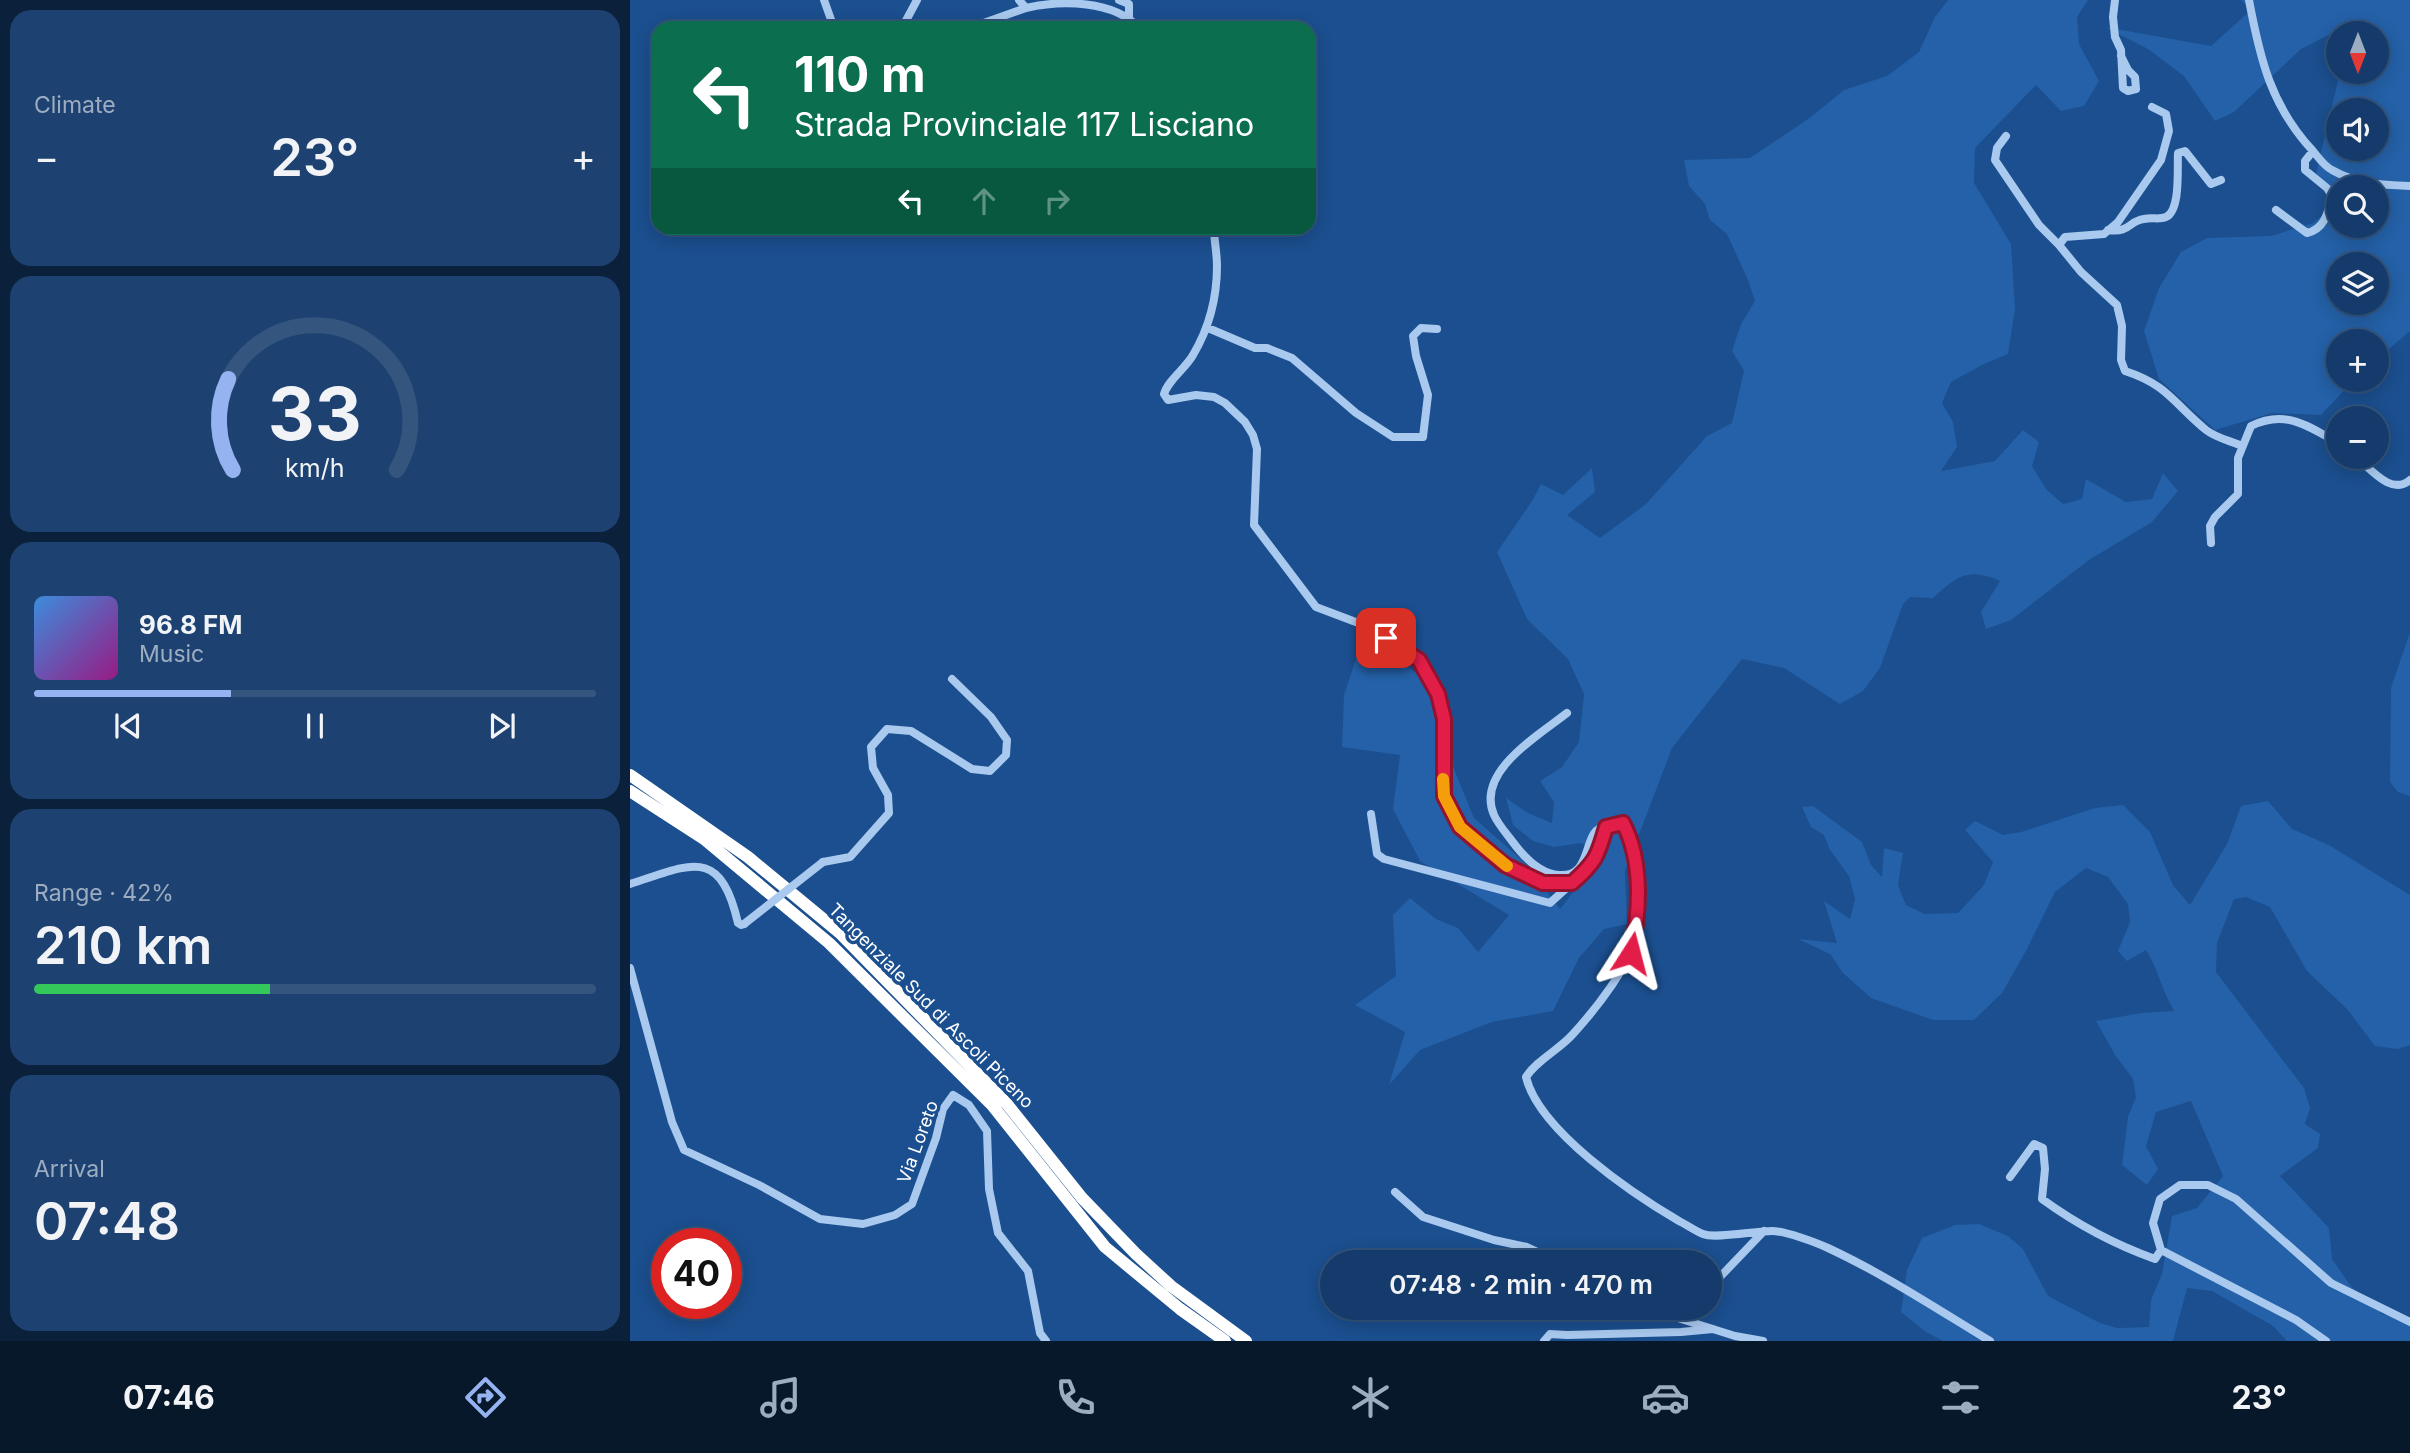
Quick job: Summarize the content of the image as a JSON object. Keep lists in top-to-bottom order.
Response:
{
  "streets": {
    "highway": ["Tangenziale Sud di Ascoli Piceno"],
    "street": ["Via Loreto"]
  },
  "north": "bottom",
  "page": {
    "tile": [
      "Climate",
      ["Range · 42%", "210 km"],
      ["Arrival", "07:48"]
    ],
    "map_buttons": ["+", "−"],
    "turn": ["110 m", "Strada Provinciale 117 Lisciano"],
    "heat": ["−", "23°", "+"],
    "song": ["96.8 FM", "Music"],
    "limit": "40",
    "trip": "07:48 · 2 min · 470 m",
    "tabs": ["07:46", "23°"],
    "gauge": ["33", "km/h"]
  }
}
